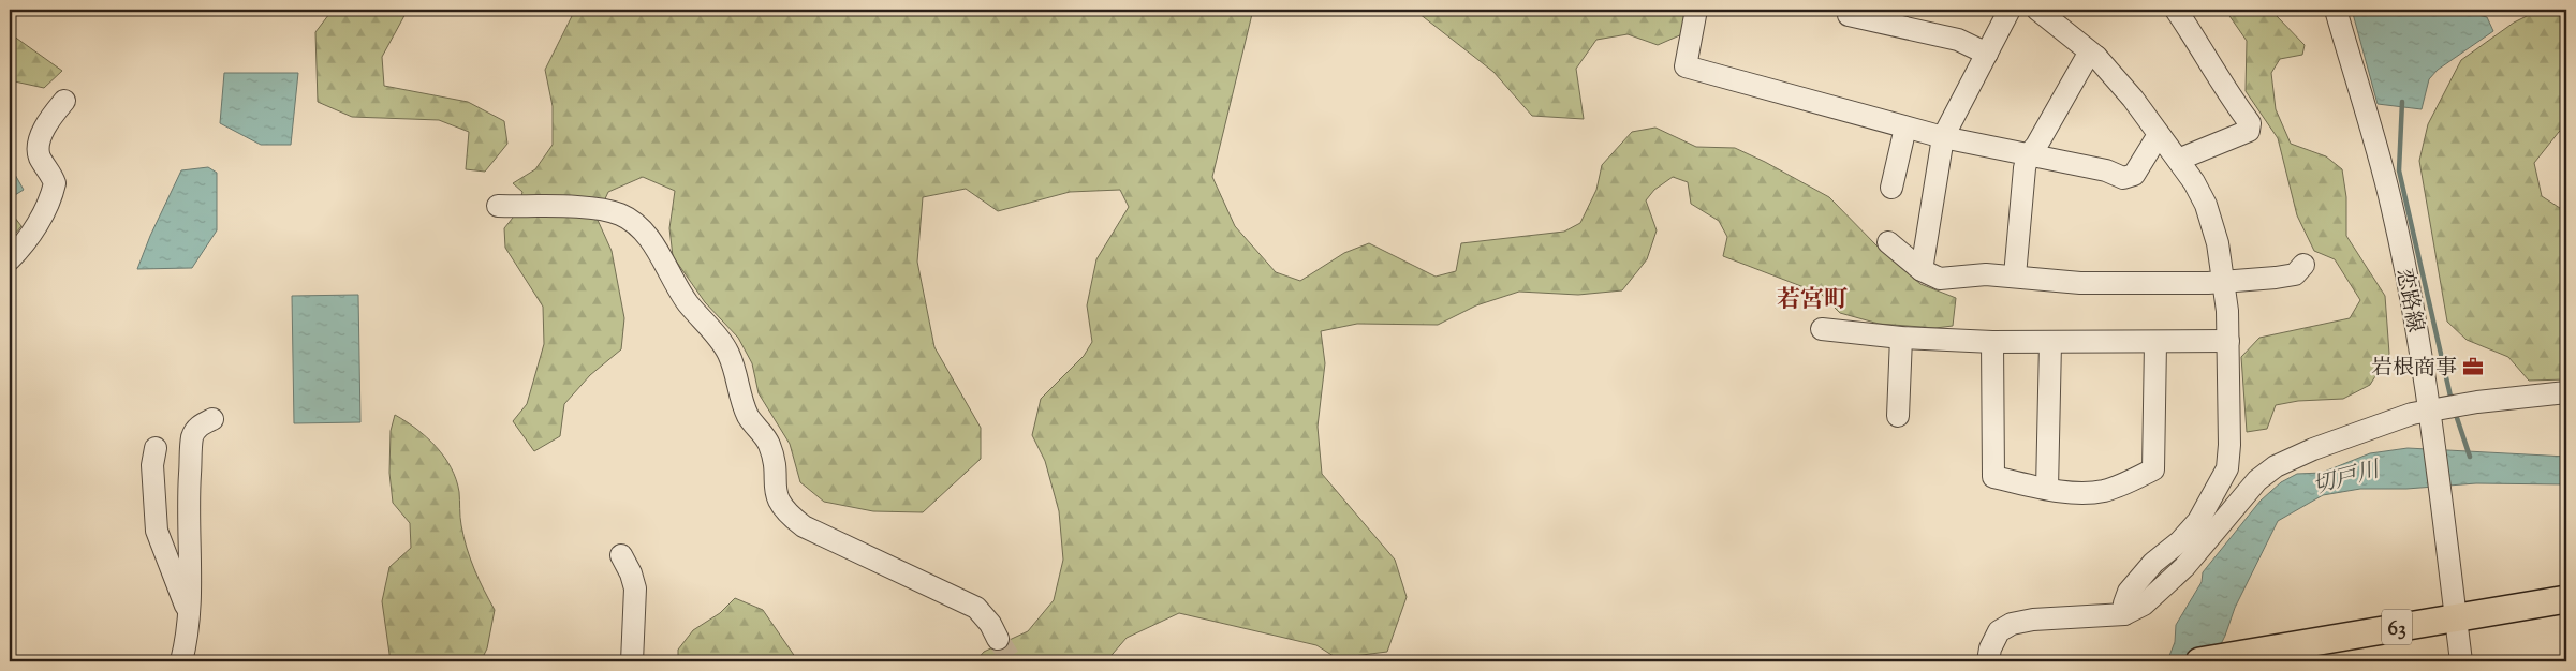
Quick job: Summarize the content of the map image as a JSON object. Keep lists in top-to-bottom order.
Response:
{
  "streets": {
    "main road": ["63"],
    "street": ["恋路線"]
  },
  "crossings": [
    ["恋路線", "63"]
  ],
  "districts": ["若宮町"],
  "water": ["切戸川"],
  "places": {
    "office": ["岩根商事"]
  }
}
